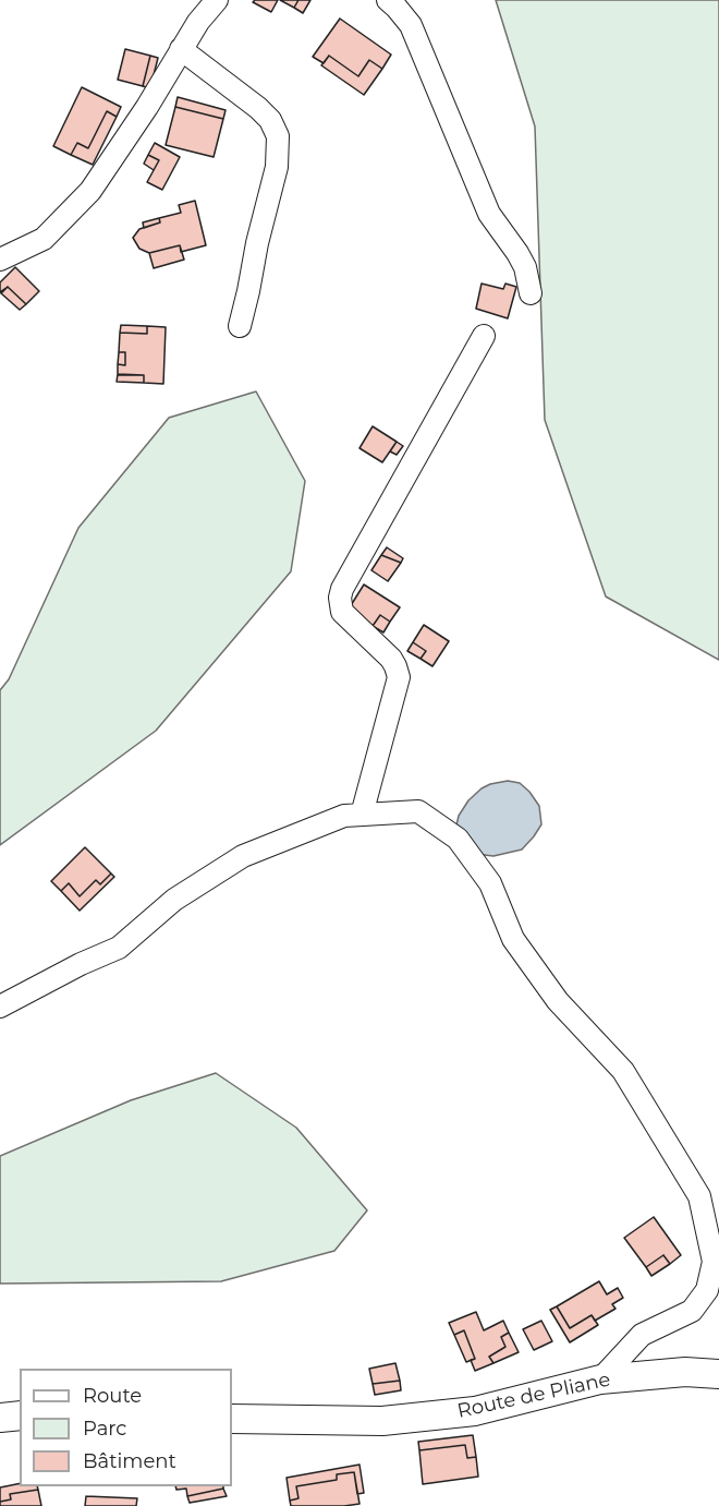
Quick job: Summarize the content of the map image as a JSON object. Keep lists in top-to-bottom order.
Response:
{
  "streets": {
    "street": ["Route de Pliane"]
  },
  "legend": ["Route", "Parc", "Bâtiment"]
}
